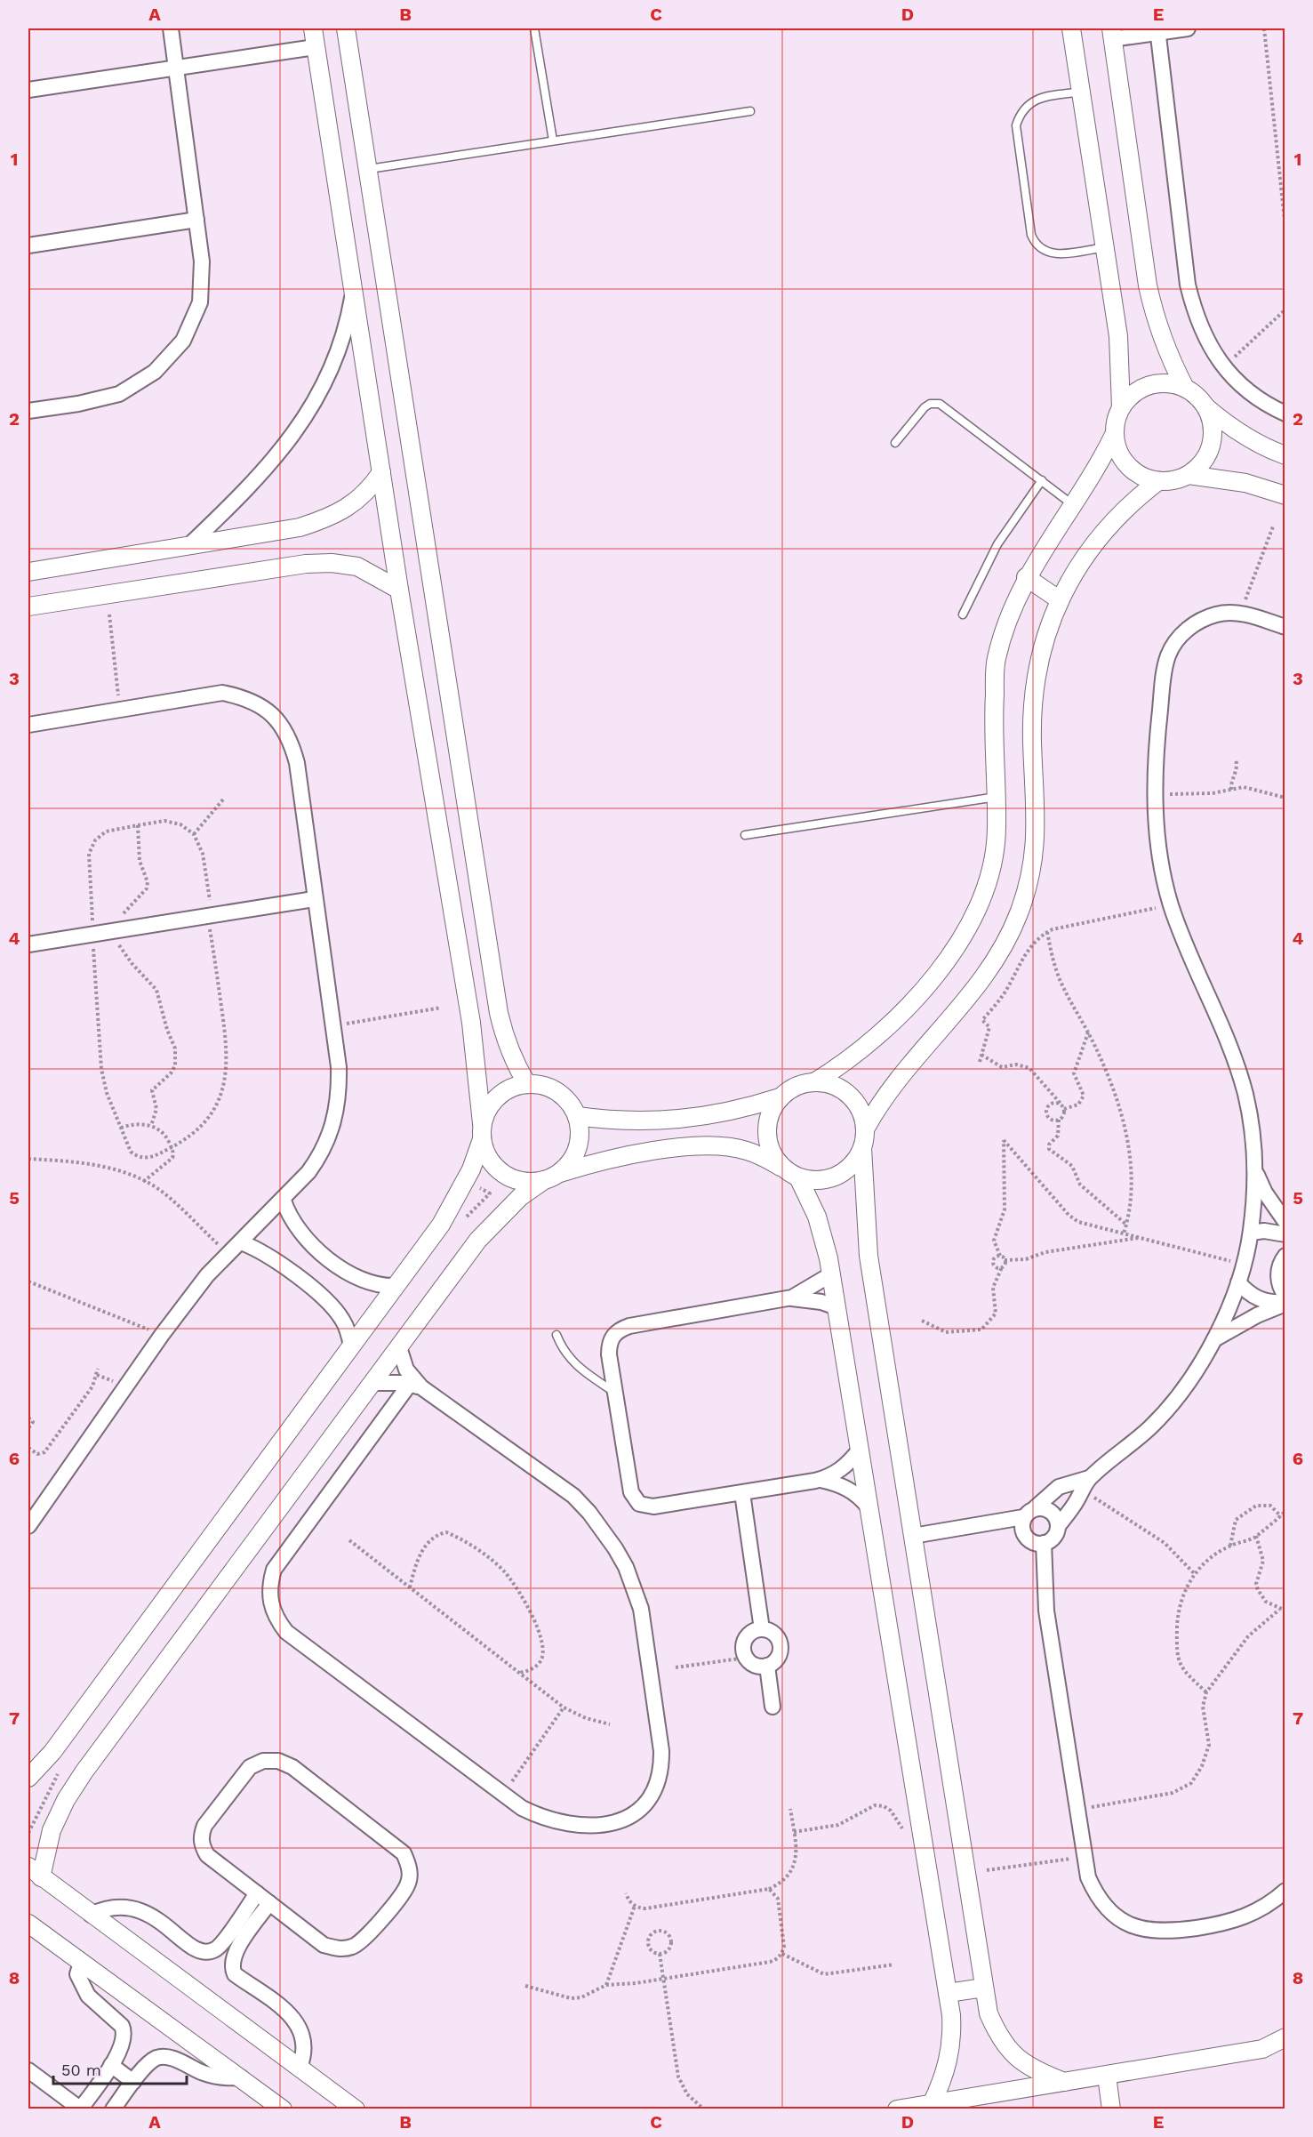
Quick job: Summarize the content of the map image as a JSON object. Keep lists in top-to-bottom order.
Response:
{
  "scale_bar": "50 m",
  "grid": {
    "columns": [
      "A",
      "B",
      "C",
      "D",
      "E"
    ],
    "rows": [
      "1",
      "2",
      "3",
      "4",
      "5",
      "6",
      "7",
      "8"
    ]
  }
}
